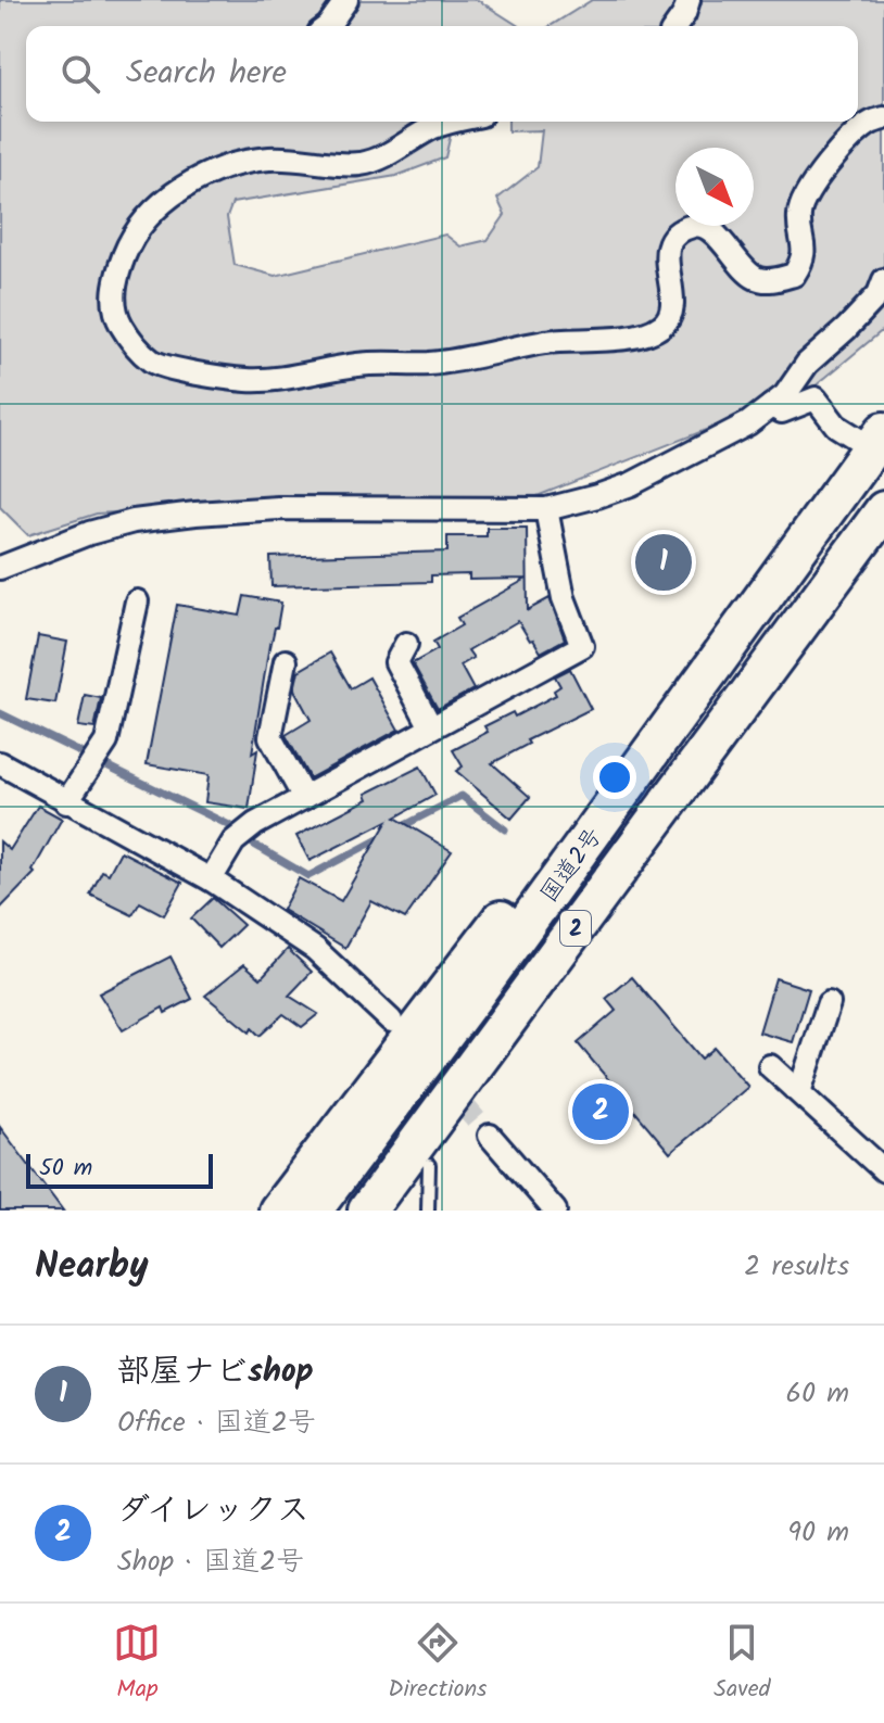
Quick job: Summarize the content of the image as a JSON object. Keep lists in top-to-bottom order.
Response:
{
  "streets": {
    "highway": ["国道2号", "2"]
  },
  "scale_bar": "50 m",
  "north": "bottom right",
  "page": {
    "search": "Search here",
    "pins": ["1", "2"],
    "scale": "50 m",
    "heading": ["Nearby", "2 results"],
    "list": [
      {
        "mark": "1",
        "name": "部屋ナビshop",
        "note": "Office · 国道2号",
        "value": "60 m"
      },
      {
        "mark": "2",
        "name": "ダイレックス",
        "note": "Shop · 国道2号",
        "value": "90 m"
      }
    ],
    "nav": ["Map", "Directions", "Saved"]
  }
}
